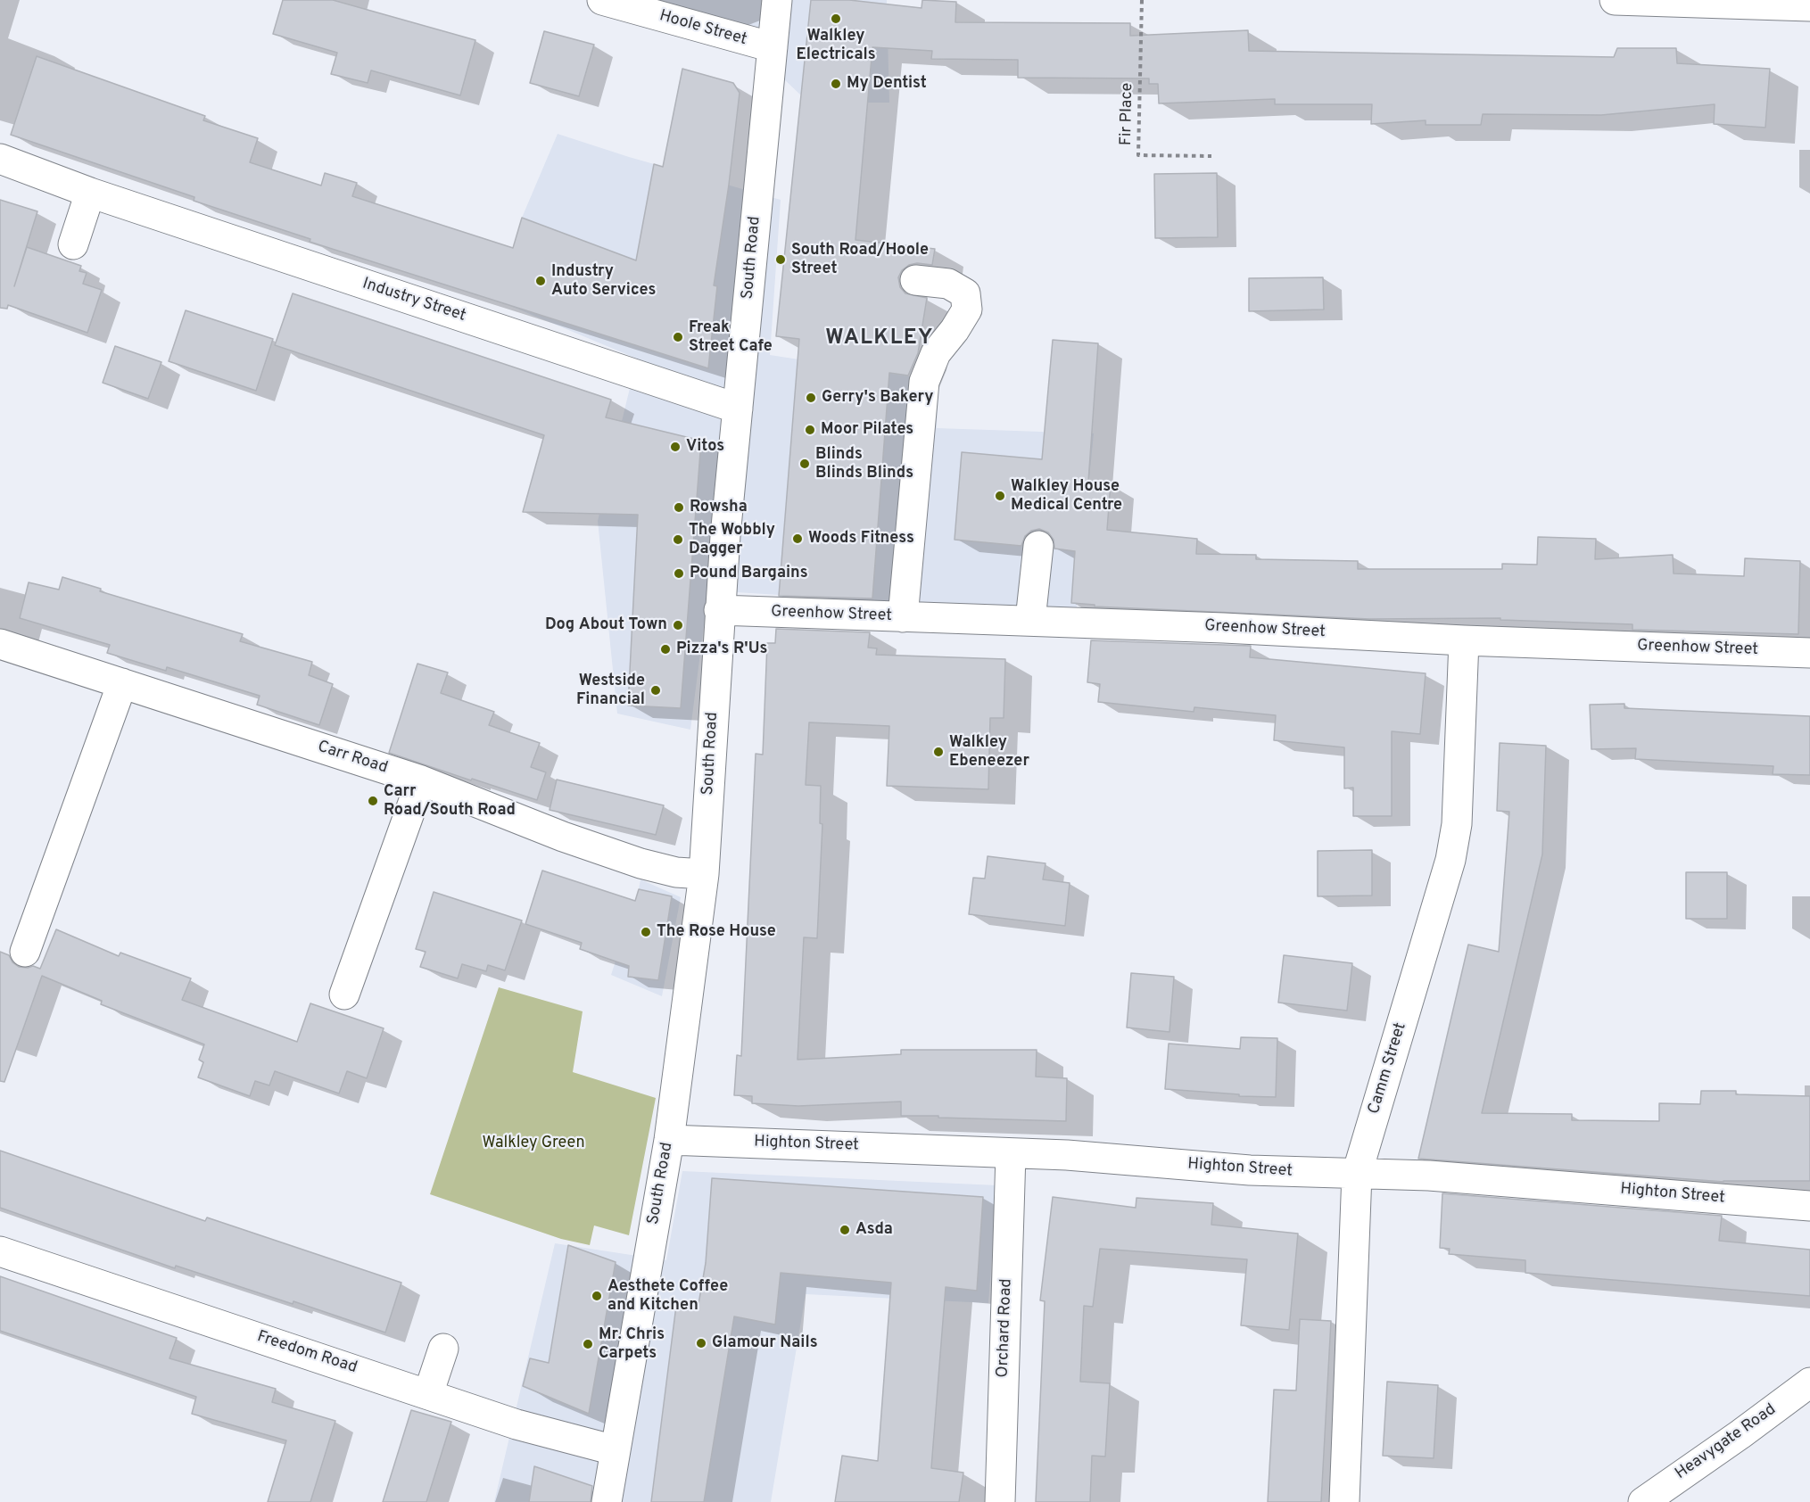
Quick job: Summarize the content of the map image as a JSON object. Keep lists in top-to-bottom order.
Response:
{
  "streets": {
    "street": [
      "Hoole Street",
      "South Road",
      "Industry Street",
      "Greenhow Street",
      "Carr Road",
      "Camm Street",
      "Highton Street",
      "Orchard Road",
      "Freedom Road",
      "Heavygate Road"
    ],
    "path": ["Fir Place"]
  },
  "crossings": [
    ["Hoole Street", "South Road"],
    ["South Road", "Industry Street"],
    ["South Road", "Greenhow Street"],
    ["South Road", "Carr Road"],
    ["South Road", "Highton Street"],
    ["South Road", "Freedom Road"],
    ["Greenhow Street", "Camm Street"],
    ["Camm Street", "Highton Street"],
    ["Highton Street", "Orchard Road"]
  ],
  "districts": ["WALKLEY"],
  "parks": ["Walkley Green"],
  "places": [
    "Walkley Electricals",
    "My Dentist",
    "South Road/Hoole Street",
    "Industry Auto Services",
    "Freak Street Cafe",
    "Gerry's Bakery",
    "Moor Pilates",
    "Vitos",
    "Blinds Blinds Blinds",
    "Walkley House Medical Centre",
    "Rowsha",
    "Woods Fitness",
    "The Wobbly Dagger",
    "Pound Bargains",
    "Dog About Town",
    "Pizza's R'Us",
    "Westside Financial",
    "Walkley Ebeneezer",
    "Carr Road/South Road",
    "The Rose House",
    "Asda",
    "Aesthete Coffee and Kitchen",
    "Glamour Nails",
    "Mr. Chris Carpets"
  ]
}
